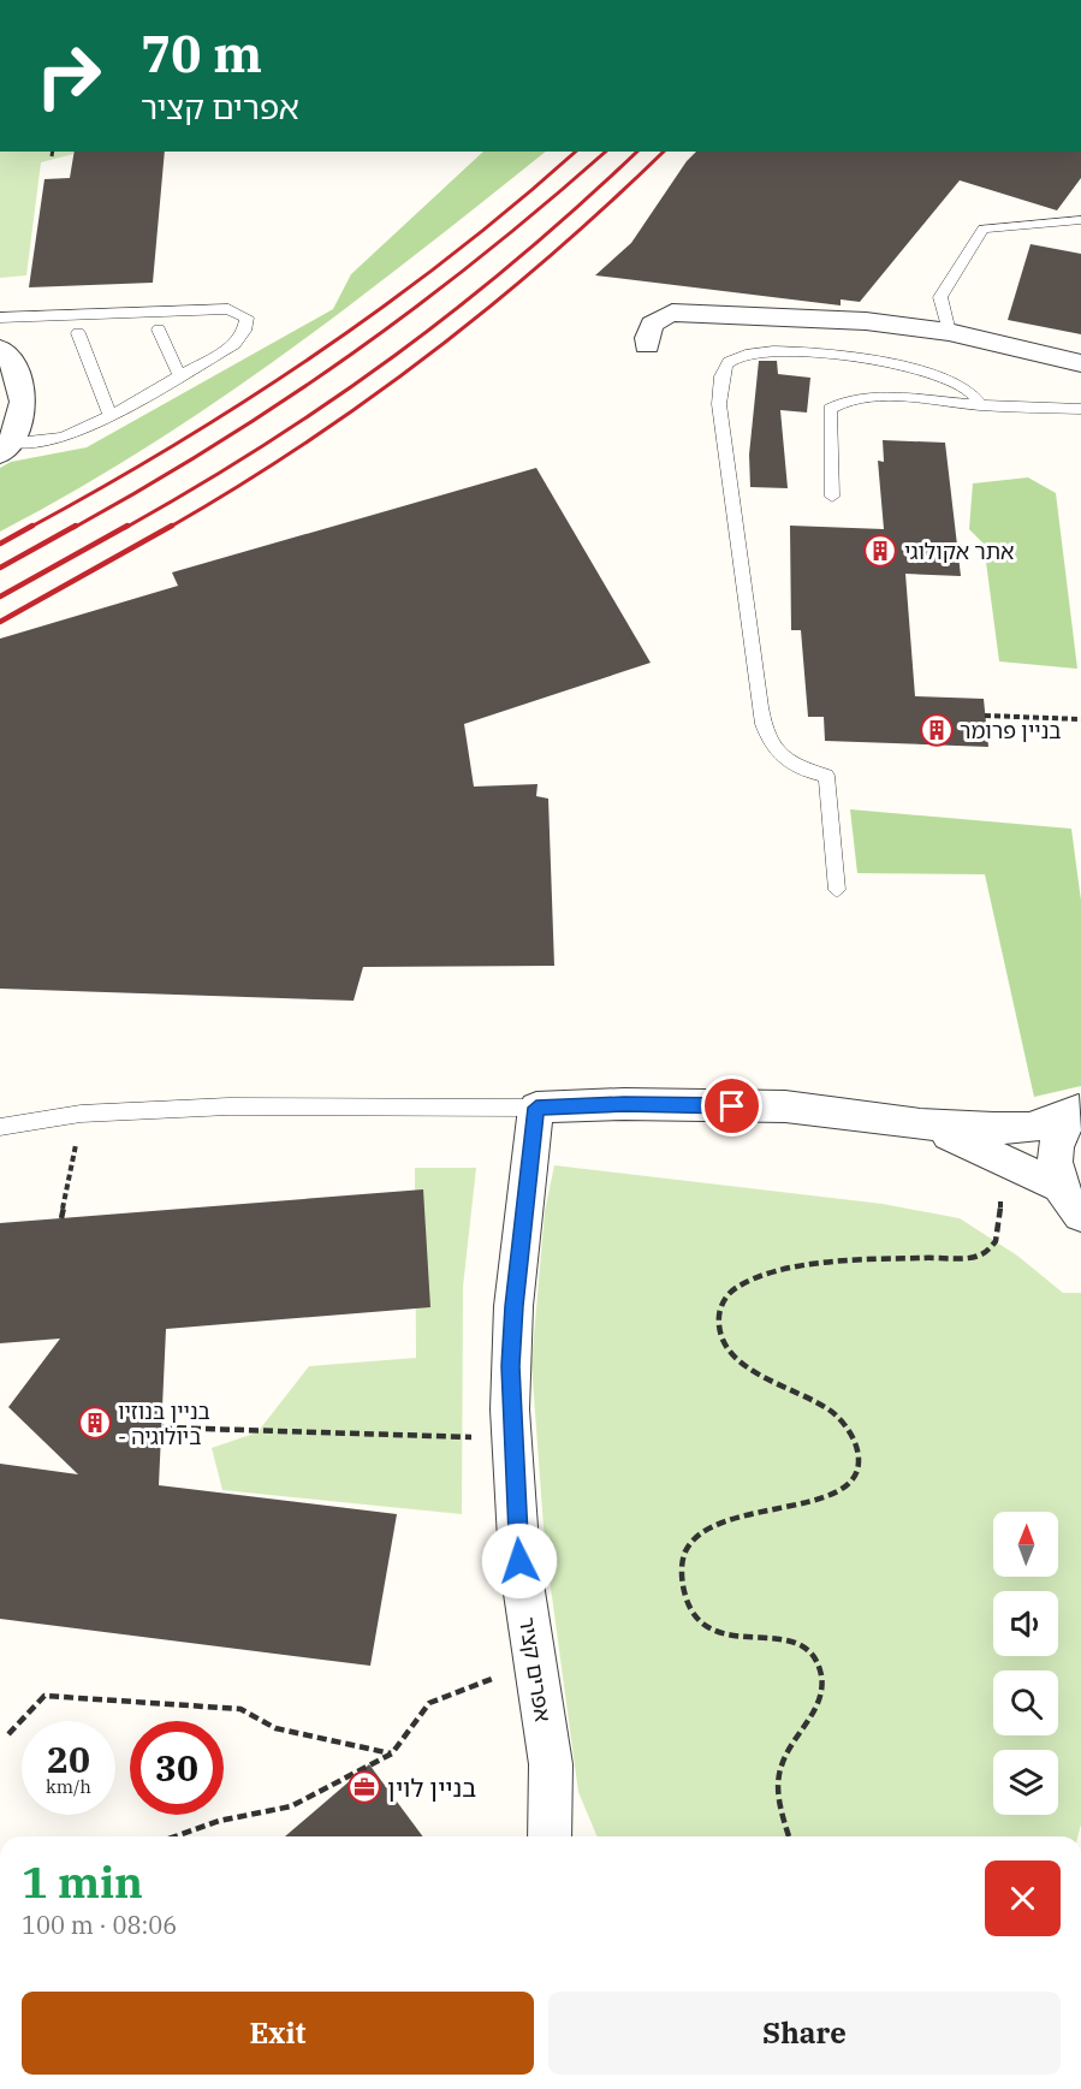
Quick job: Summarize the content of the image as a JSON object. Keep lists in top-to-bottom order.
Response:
{
  "streets": {
    "street": ["אפרים קציר"]
  },
  "places": {
    "building": ["אתר אקולוגי", "בניין פרומר", "בניין בנוזיו - ביולוגיה"],
    "office": ["בניין לוין"]
  },
  "north": "top",
  "page": {
    "turn": ["70 m", "אפרים קציר"],
    "speed": "20 km/h",
    "limit": "30",
    "heading": ["1 min", "100 m · 08:06"],
    "buttons": ["Exit", "Share"]
  }
}
